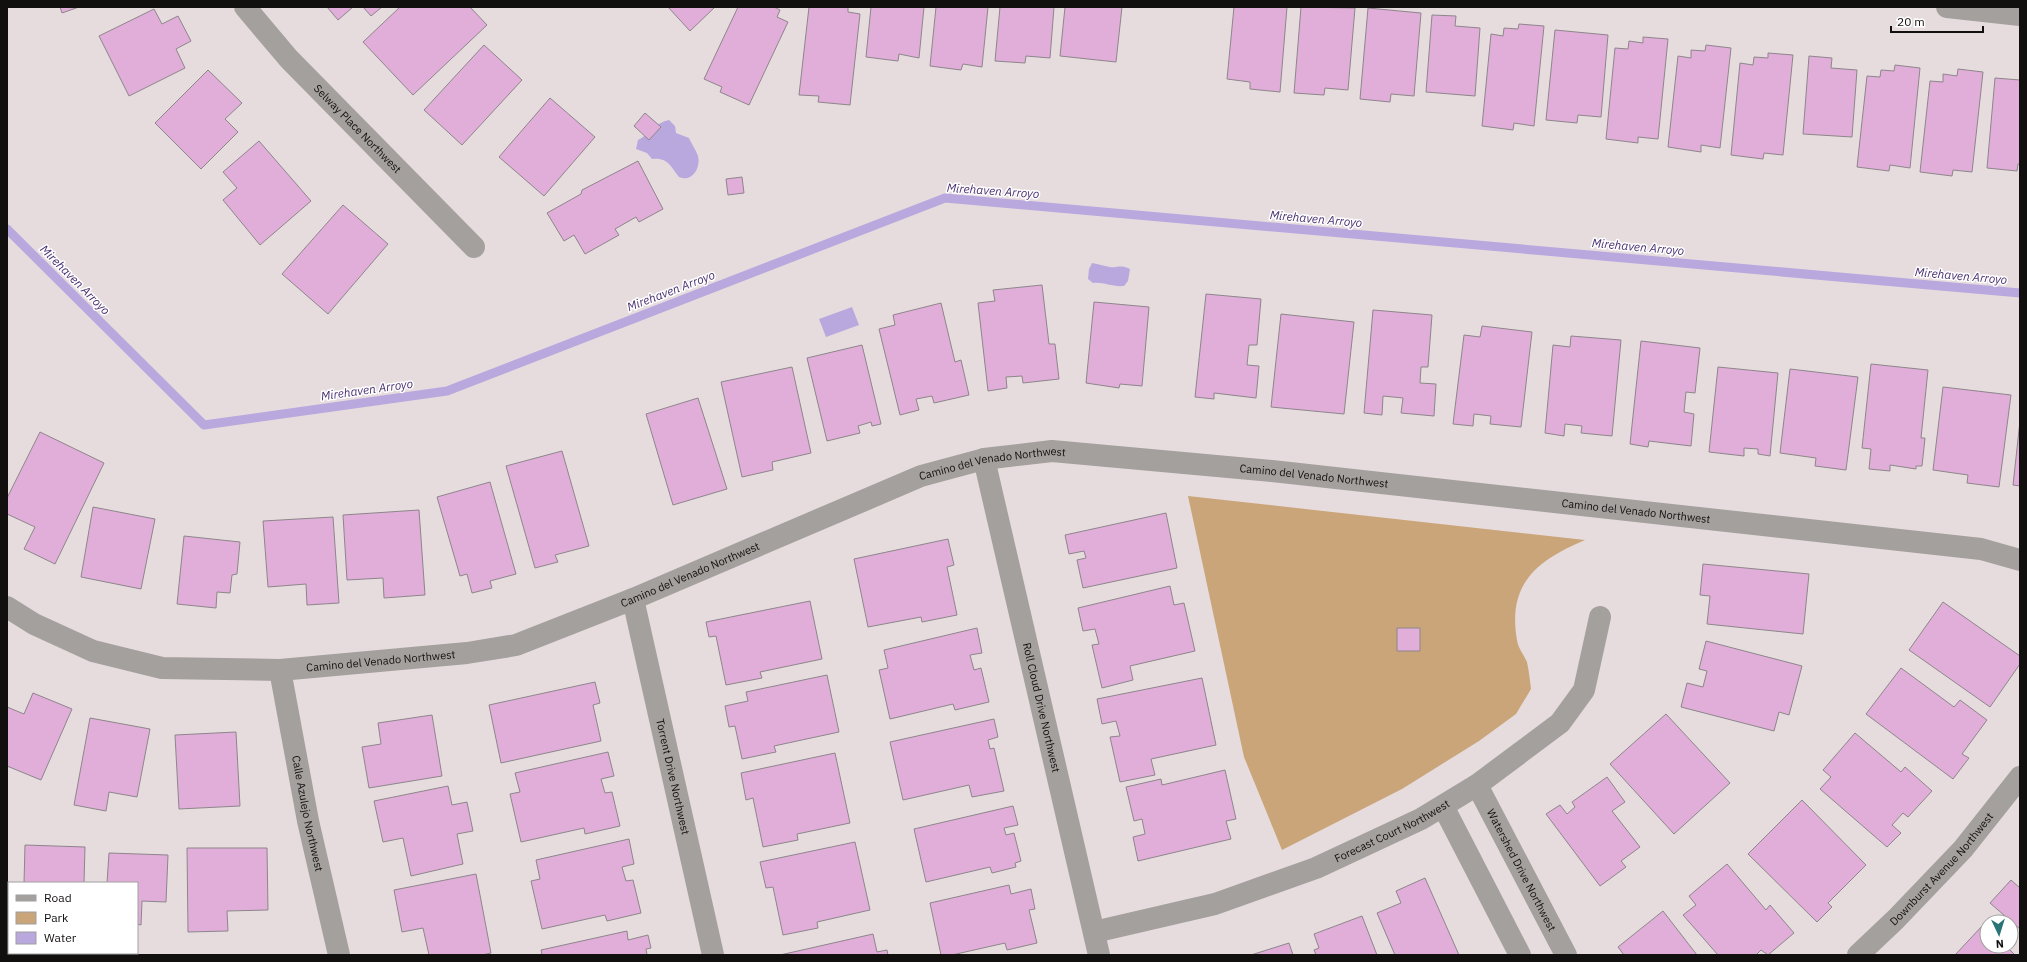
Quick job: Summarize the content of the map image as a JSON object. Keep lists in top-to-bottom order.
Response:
{
  "streets": {
    "street": [
      "Selway Place Northwest",
      "Camino del Venado Northwest",
      "Roll Cloud Drive Northwest",
      "Torrent Drive Northwest",
      "Calle Azulejo Northwest",
      "Forecast Court Northwest",
      "Downburst Avenue Northwest",
      "Watershed Drive Northwest"
    ]
  },
  "crossings": [
    ["Camino del Venado Northwest", "Roll Cloud Drive Northwest"],
    ["Camino del Venado Northwest", "Torrent Drive Northwest"],
    ["Camino del Venado Northwest", "Calle Azulejo Northwest"],
    ["Roll Cloud Drive Northwest", "Forecast Court Northwest"],
    ["Forecast Court Northwest", "Watershed Drive Northwest"]
  ],
  "water": ["Mirehaven Arroyo"],
  "legend": ["Road", "Park", "Water"],
  "scale_bar": "20 m",
  "north": "bottom"
}
